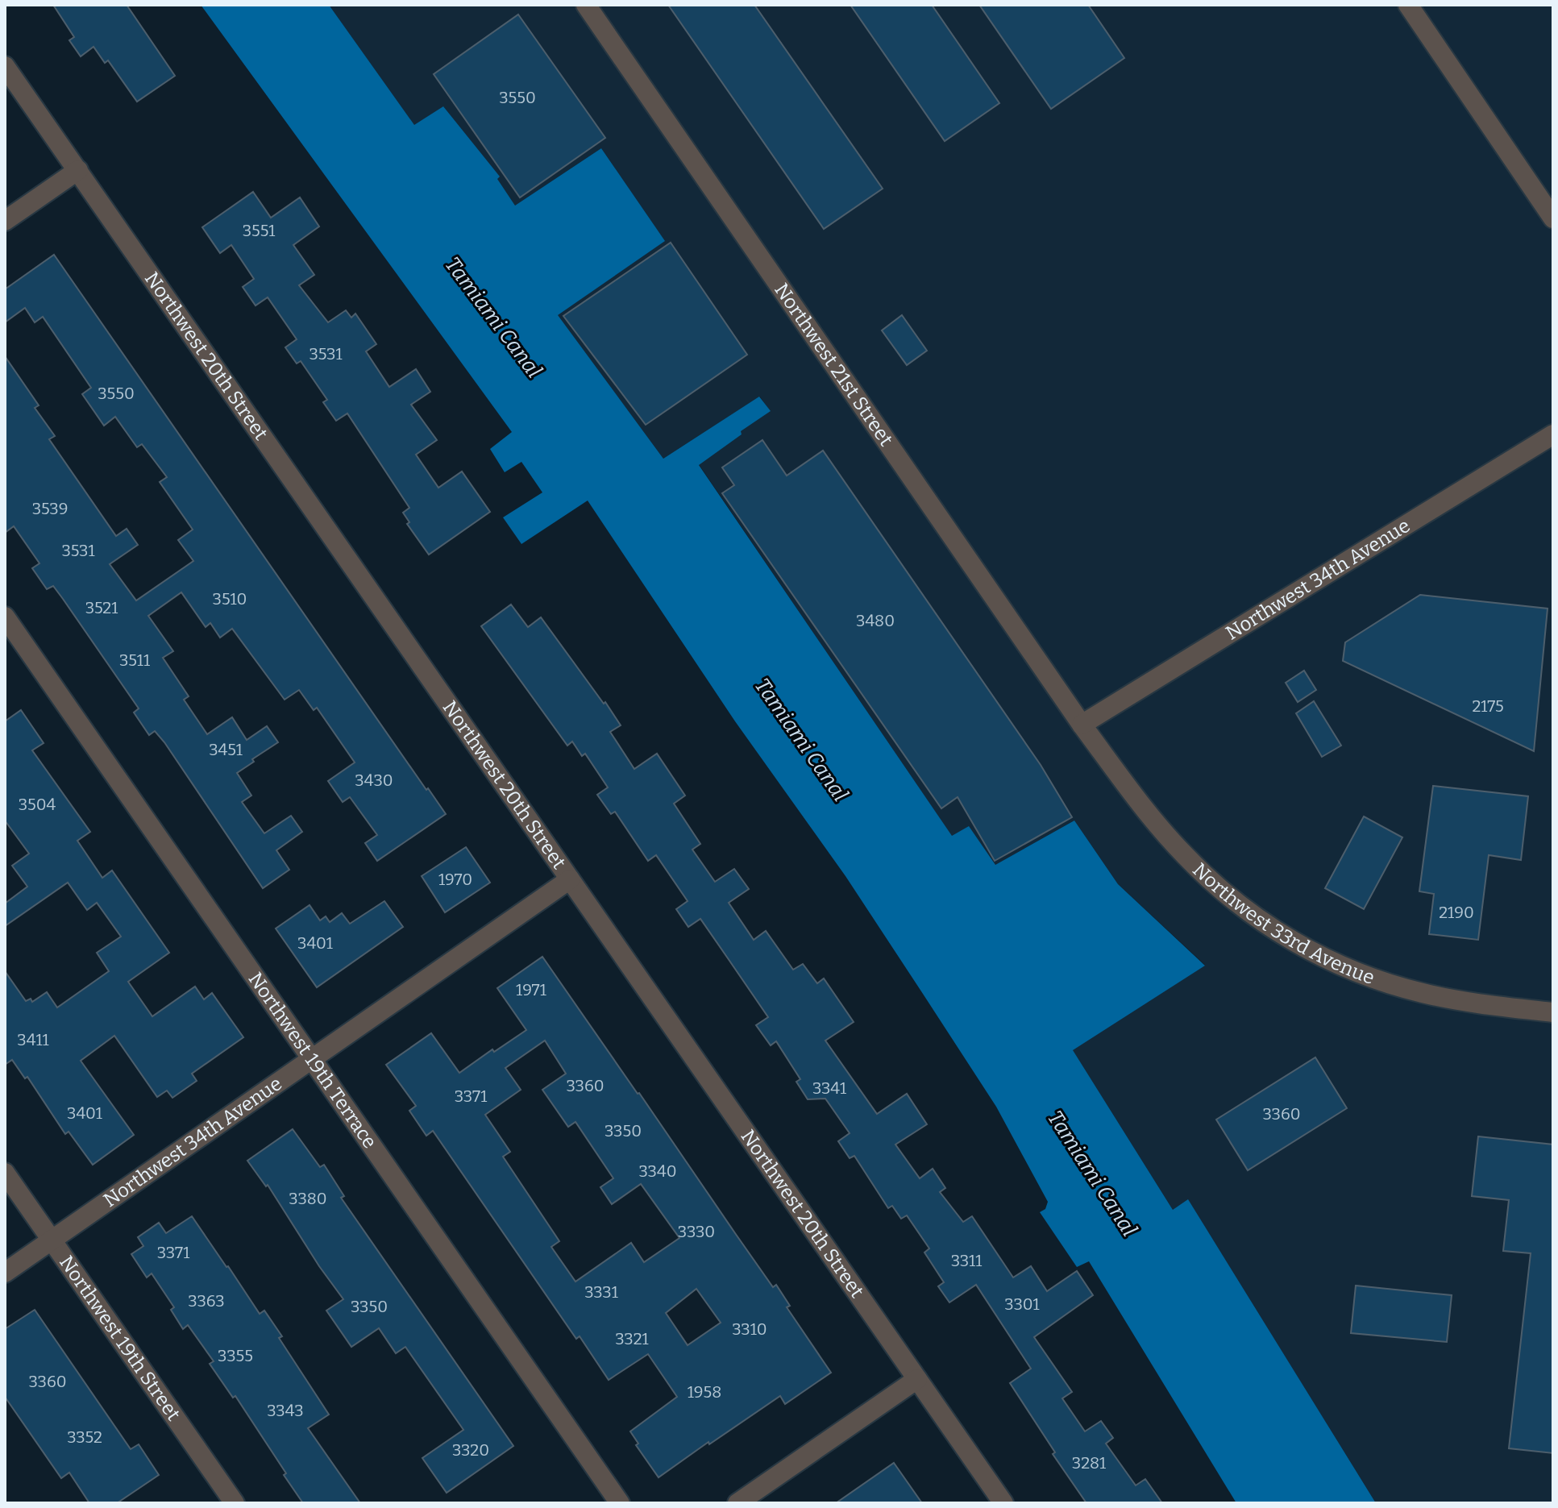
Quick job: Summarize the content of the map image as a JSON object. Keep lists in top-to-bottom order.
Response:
{
  "streets": {
    "street": [
      "Northwest 20th Street",
      "Northwest 21st Street",
      "Northwest 34th Avenue",
      "Northwest 33rd Avenue",
      "Northwest 19th Terrace",
      "Northwest 19th Street"
    ]
  },
  "crossings": [
    ["Northwest 20th Street", "Northwest 34th Avenue"],
    ["Northwest 21st Street", "Northwest 34th Avenue"],
    ["Northwest 21st Street", "Northwest 33rd Avenue"],
    ["Northwest 34th Avenue", "Northwest 33rd Avenue"],
    ["Northwest 34th Avenue", "Northwest 19th Terrace"],
    ["Northwest 34th Avenue", "Northwest 19th Street"]
  ],
  "water": ["Tamiami Canal"],
  "house_numbers": [
    "3550",
    "3551",
    "3531",
    "3550",
    "3539",
    "3531",
    "3510",
    "3521",
    "3480",
    "3511",
    "2175",
    "3451",
    "3430",
    "3504",
    "1970",
    "2190",
    "3401",
    "1971",
    "3411",
    "3360",
    "3341",
    "3371",
    "3401",
    "3360",
    "3350",
    "3340",
    "3380",
    "3330",
    "3371",
    "3311",
    "3331",
    "3363",
    "3301",
    "3350",
    "3310",
    "3321",
    "3355",
    "3360",
    "1958",
    "3343",
    "3352",
    "3320",
    "3281"
  ]
}
